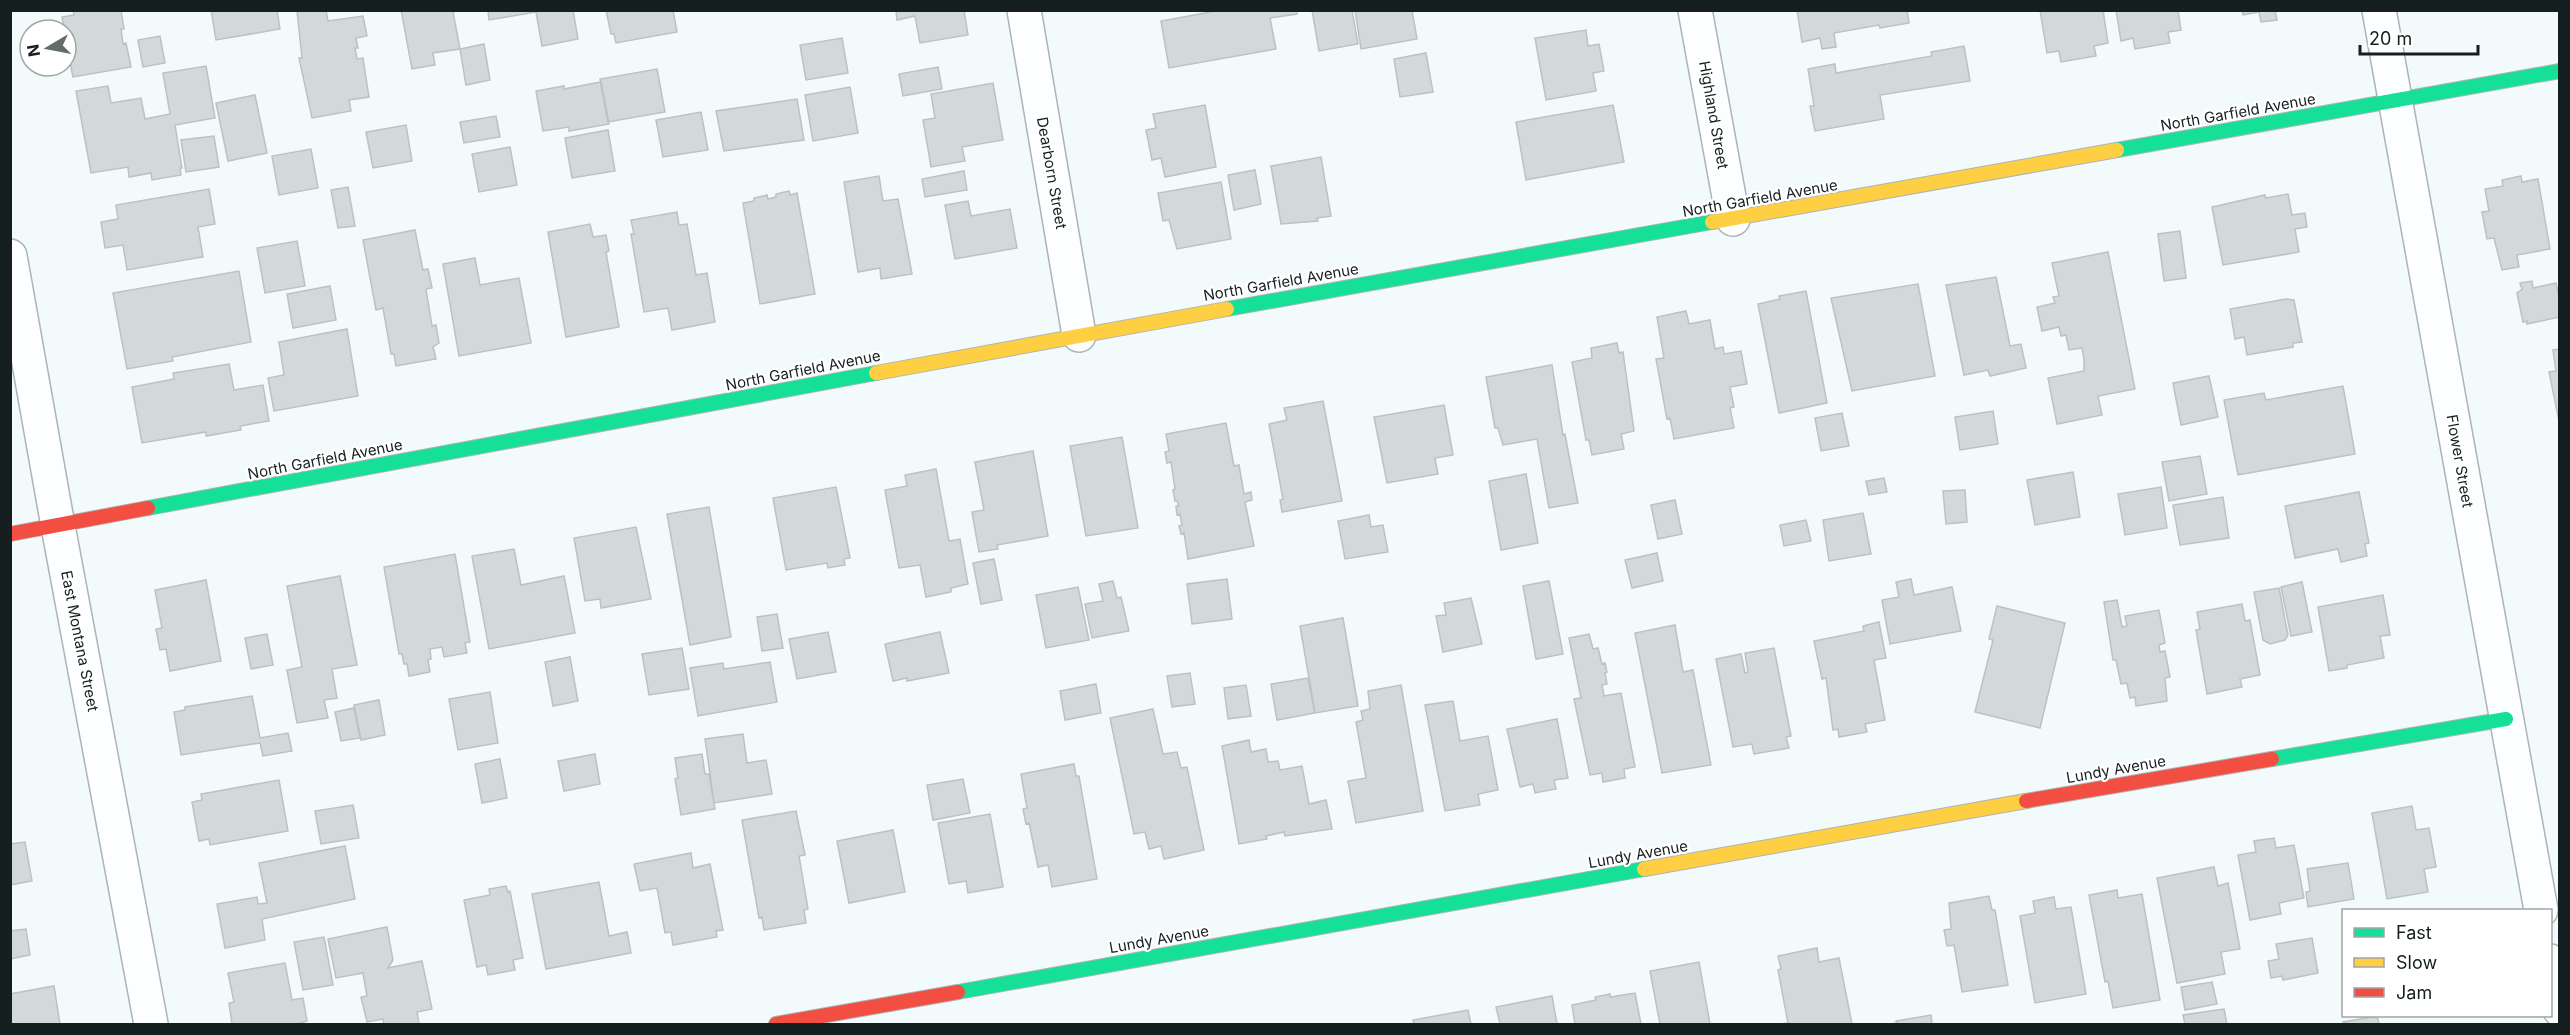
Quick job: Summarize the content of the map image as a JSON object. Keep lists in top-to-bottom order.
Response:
{
  "streets": {
    "street": [
      "North Garfield Avenue",
      "Highland Street",
      "Dearborn Street",
      "Flower Street",
      "East Montana Street",
      "Lundy Avenue"
    ]
  },
  "crossings": [
    ["North Garfield Avenue", "Highland Street"],
    ["North Garfield Avenue", "Dearborn Street"],
    ["North Garfield Avenue", "Flower Street"],
    ["North Garfield Avenue", "East Montana Street"],
    ["Flower Street", "Lundy Avenue"]
  ],
  "legend": ["Fast", "Slow", "Jam"],
  "scale_bar": "20 m",
  "north": "left"
}
